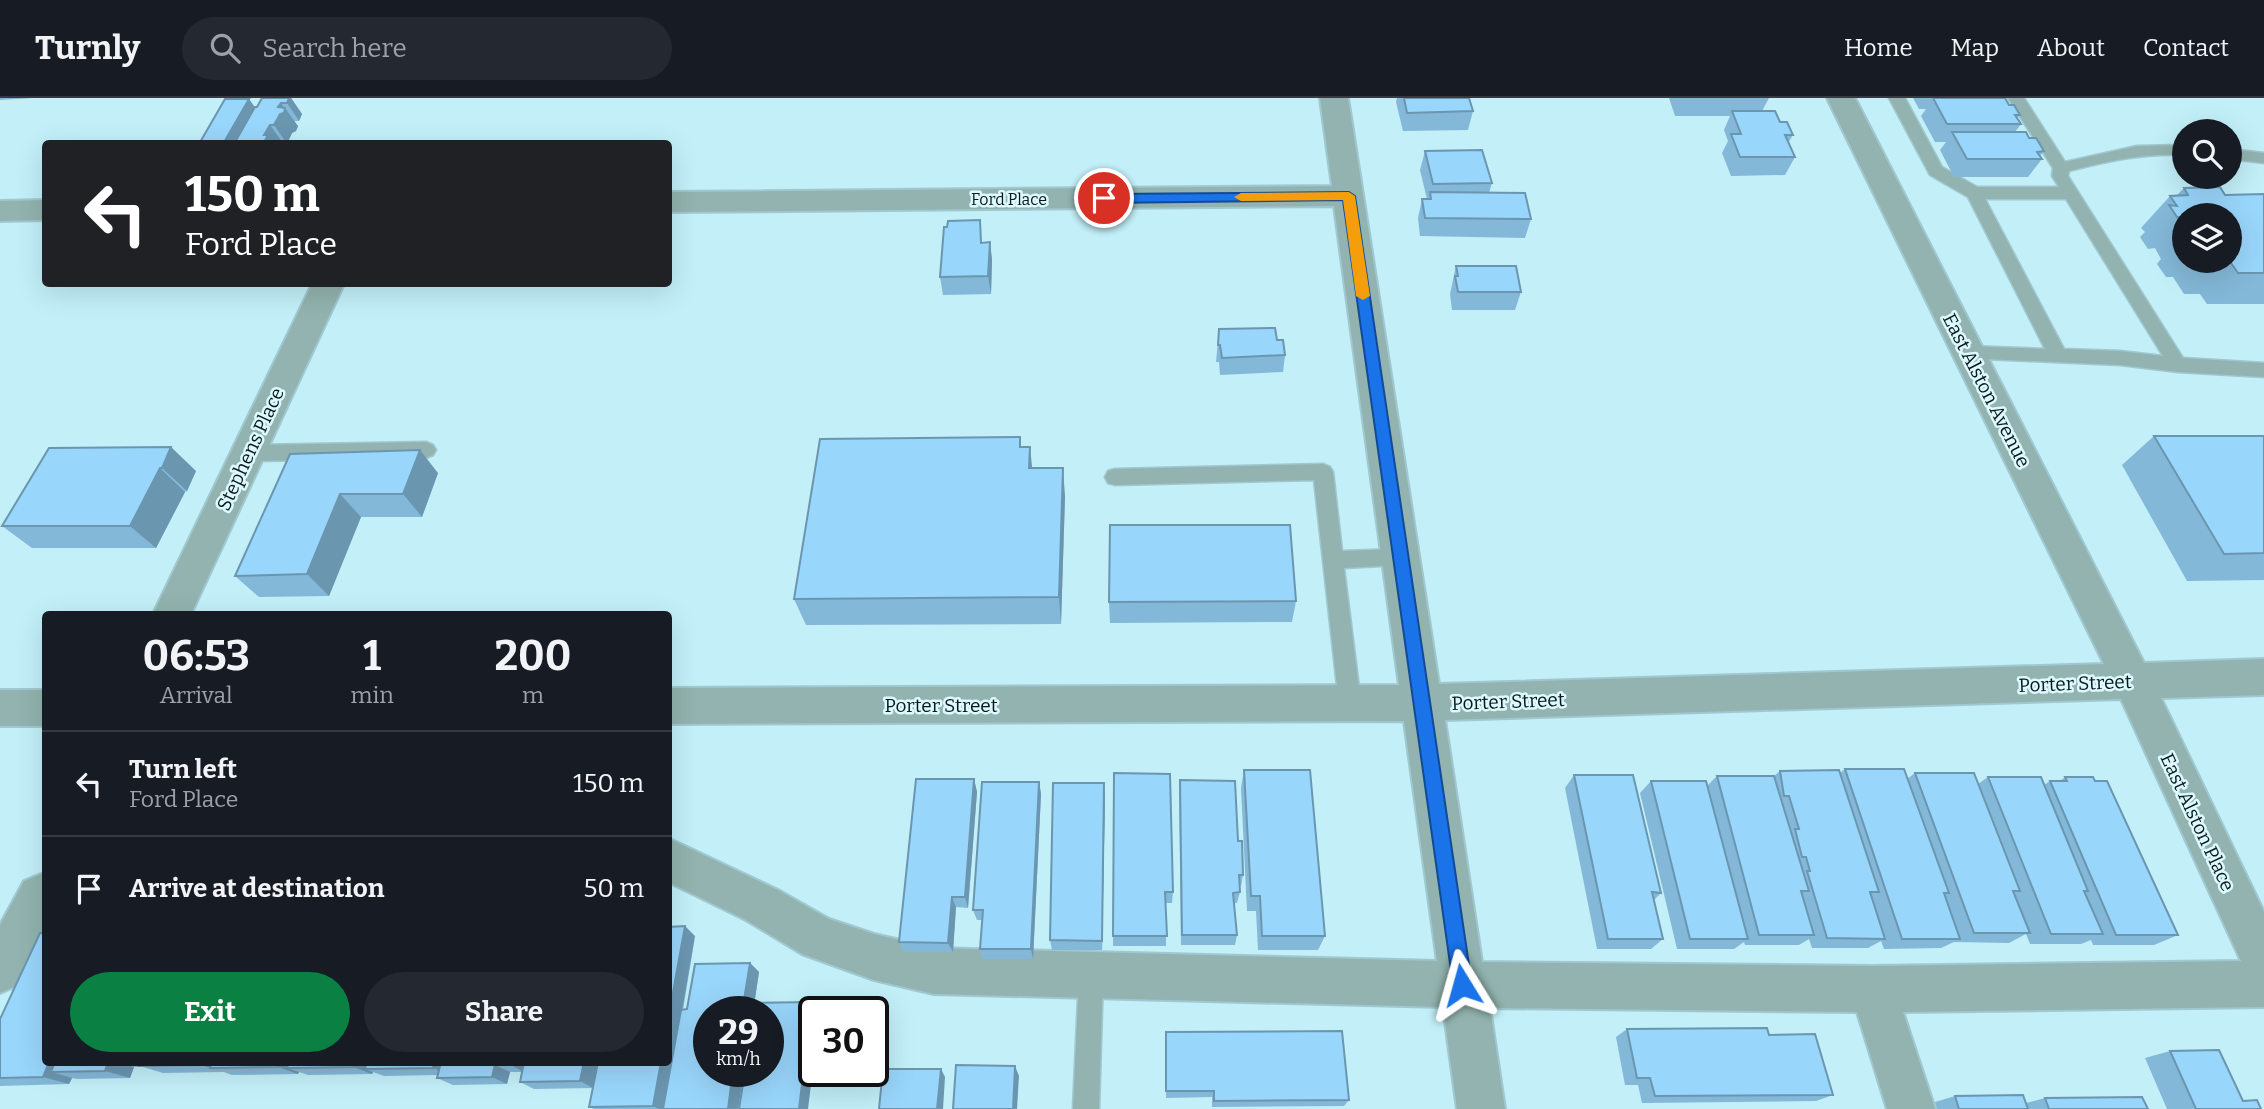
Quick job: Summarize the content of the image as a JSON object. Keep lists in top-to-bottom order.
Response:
{
  "streets": {
    "street": [
      "Ford Place",
      "East Alston Avenue",
      "Stephens Place",
      "Porter Street",
      "East Alston Place"
    ]
  },
  "crossings": [
    ["East Alston Avenue", "Porter Street"],
    ["East Alston Avenue", "East Alston Place"],
    ["Porter Street", "East Alston Place"]
  ],
  "page": {
    "header": "Turnly",
    "search": "Search here",
    "nav": [
      "Home",
      "Map",
      "About",
      "Contact"
    ],
    "turn": ["150 m", "Ford Place"],
    "eta": [
      "06:53",
      "Arrival",
      "1",
      "min",
      "200",
      "m"
    ],
    "list": [
      {
        "name": "Turn left",
        "note": "Ford Place",
        "value": "150 m"
      },
      {
        "name": "Arrive at destination",
        "value": "50 m"
      }
    ],
    "buttons": ["Exit", "Share"],
    "speed": "29 km/h",
    "limit": "30"
  }
}
